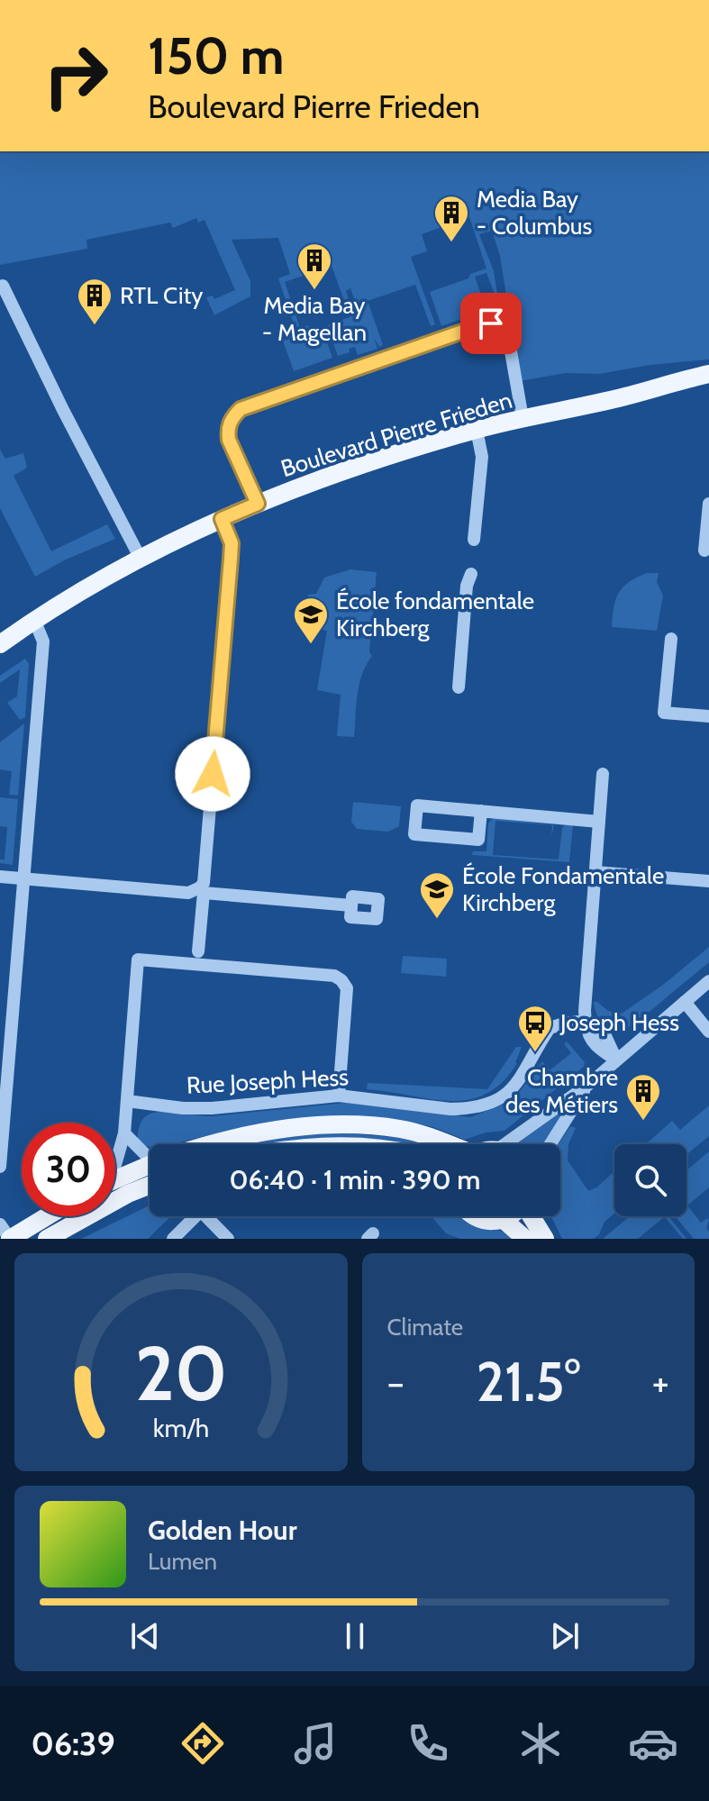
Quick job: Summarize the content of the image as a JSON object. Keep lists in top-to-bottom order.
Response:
{
  "streets": {
    "main road": ["Boulevard Pierre Frieden"],
    "street": ["Rue Joseph Hess"]
  },
  "places": {
    "building": [
      "Media Bay - Columbus",
      "Media Bay - Magellan",
      "RTL City",
      "Chambre des Métiers"
    ],
    "school or university": ["École fondamentale Kirchberg", "École Fondamentale Kirchberg"],
    "bus stop": ["Joseph Hess"]
  },
  "page": {
    "turn": ["150 m", "Boulevard Pierre Frieden"],
    "limit": "30",
    "trip": "06:40 · 1 min · 390 m",
    "tile": "Climate",
    "heat": ["−", "21.5°", "+"],
    "song": ["Golden Hour", "Lumen"],
    "tabs": "06:39",
    "gauge": ["20", "km/h"]
  }
}
